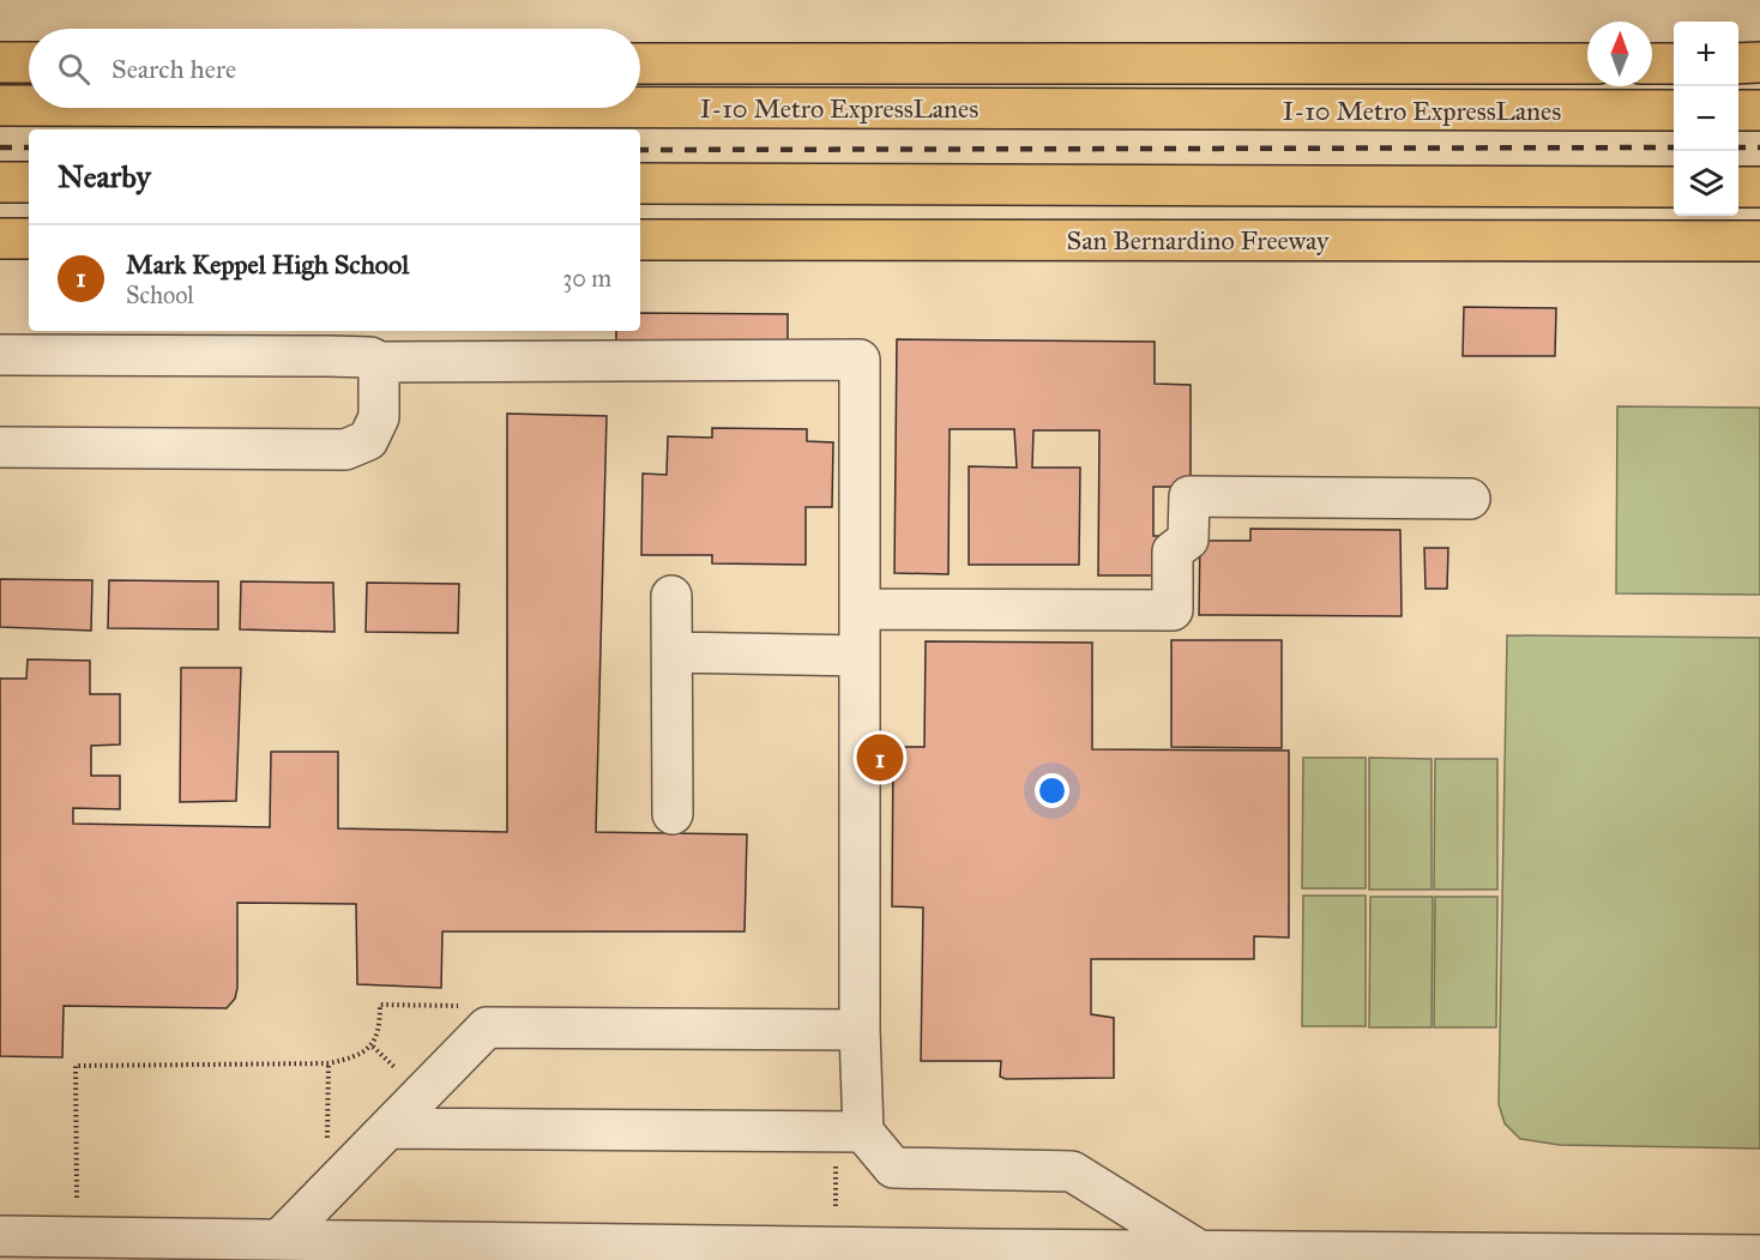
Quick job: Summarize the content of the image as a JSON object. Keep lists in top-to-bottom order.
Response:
{
  "streets": {
    "highway": ["I-10 Metro ExpressLanes", "San Bernardino Freeway"]
  },
  "north": "top",
  "page": {
    "map_buttons": ["+", "−"],
    "search": "Search here",
    "heading": "Nearby",
    "list": [
      {
        "mark": "1",
        "name": "Mark Keppel High School",
        "note": "School",
        "value": "30 m"
      }
    ],
    "pins": "1"
  }
}
